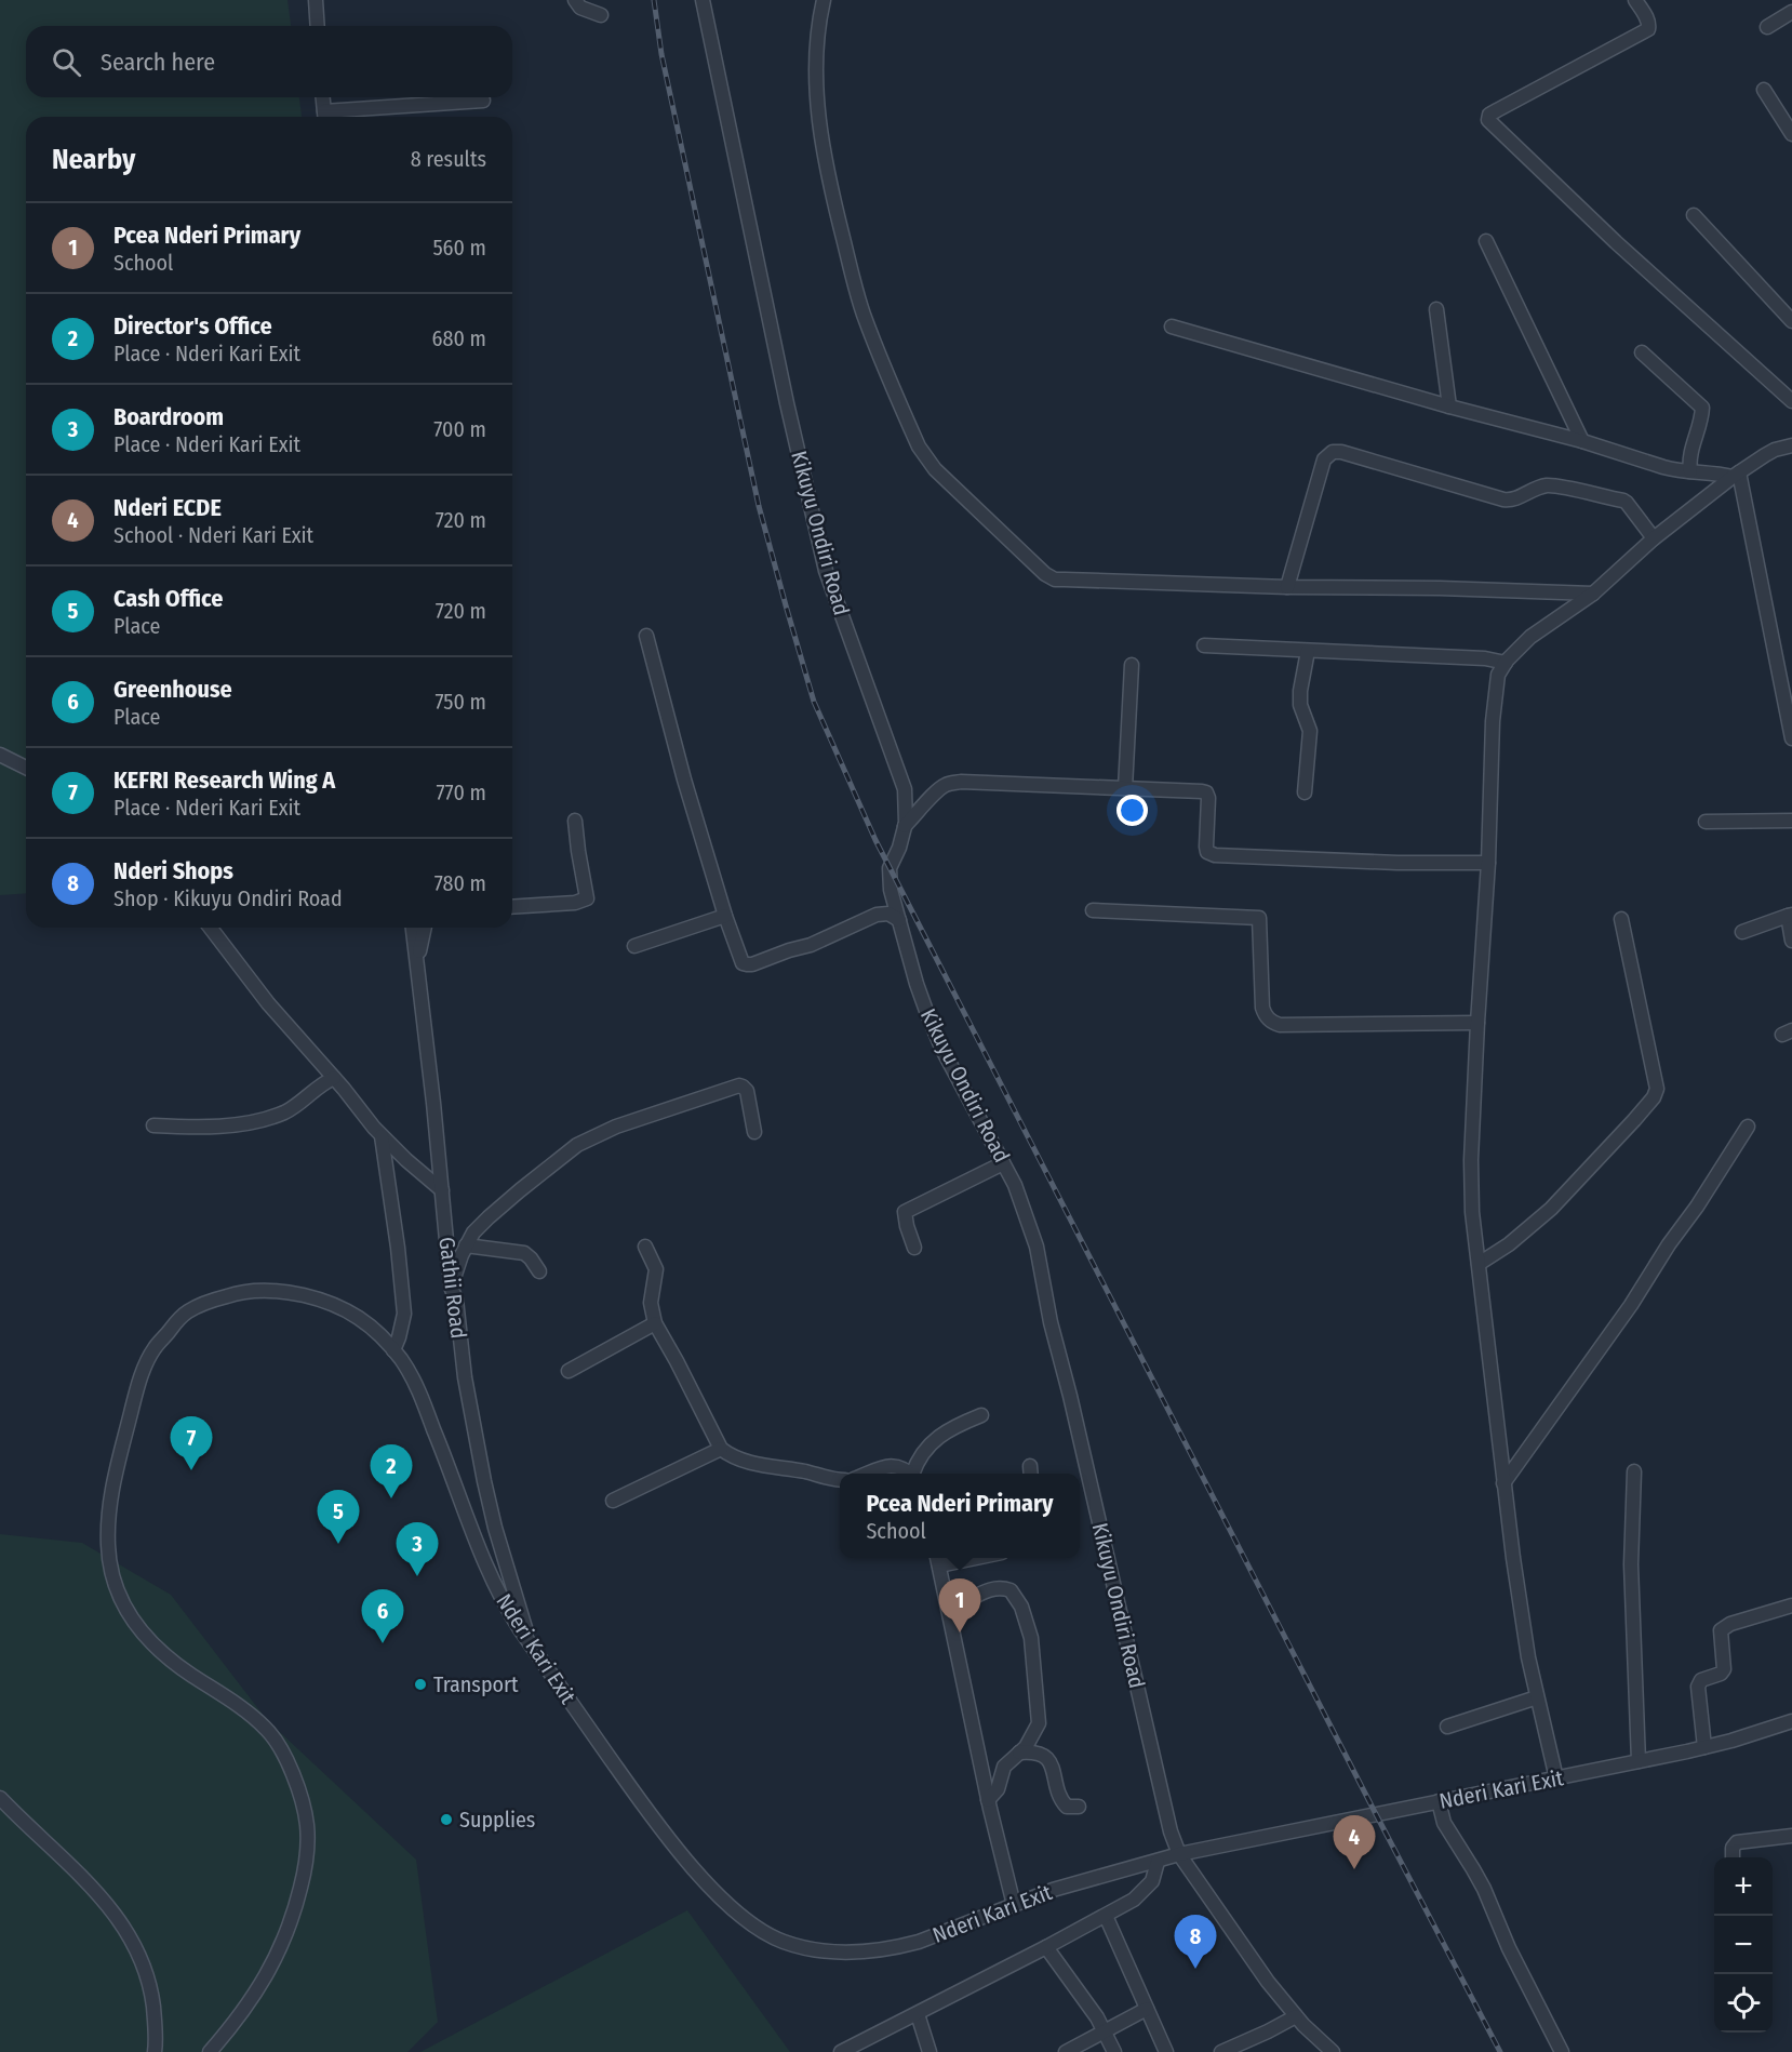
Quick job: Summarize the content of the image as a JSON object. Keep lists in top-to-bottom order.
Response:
{
  "streets": {
    "street": ["Kikuyu Ondiri Road", "Gathii Road", "Nderi Kari Exit"]
  },
  "crossings": [
    ["Kikuyu Ondiri Road", "Nderi Kari Exit"],
    ["Gathii Road", "Nderi Kari Exit"]
  ],
  "places": ["Transport", "Supplies"],
  "page": {
    "search": "Search here",
    "heading": ["Nearby", "8 results"],
    "list": [
      {
        "mark": "1",
        "name": "Pcea Nderi Primary",
        "note": "School",
        "value": "560 m"
      },
      {
        "mark": "2",
        "name": "Director's Office",
        "note": "Place · Nderi Kari Exit",
        "value": "680 m"
      },
      {
        "mark": "3",
        "name": "Boardroom",
        "note": "Place · Nderi Kari Exit",
        "value": "700 m"
      },
      {
        "mark": "4",
        "name": "Nderi ECDE",
        "note": "School · Nderi Kari Exit",
        "value": "720 m"
      },
      {
        "mark": "5",
        "name": "Cash Office",
        "note": "Place",
        "value": "720 m"
      },
      {
        "mark": "6",
        "name": "Greenhouse",
        "note": "Place",
        "value": "750 m"
      },
      {
        "mark": "7",
        "name": "KEFRI Research Wing A",
        "note": "Place · Nderi Kari Exit",
        "value": "770 m"
      },
      {
        "mark": "8",
        "name": "Nderi Shops",
        "note": "Shop · Kikuyu Ondiri Road",
        "value": "780 m"
      }
    ],
    "pins": [
      "7",
      "2",
      "5",
      "3",
      "1",
      "6",
      "4",
      "8"
    ],
    "popup": ["Pcea Nderi Primary", "School"],
    "map_buttons": ["+", "−"]
  }
}
